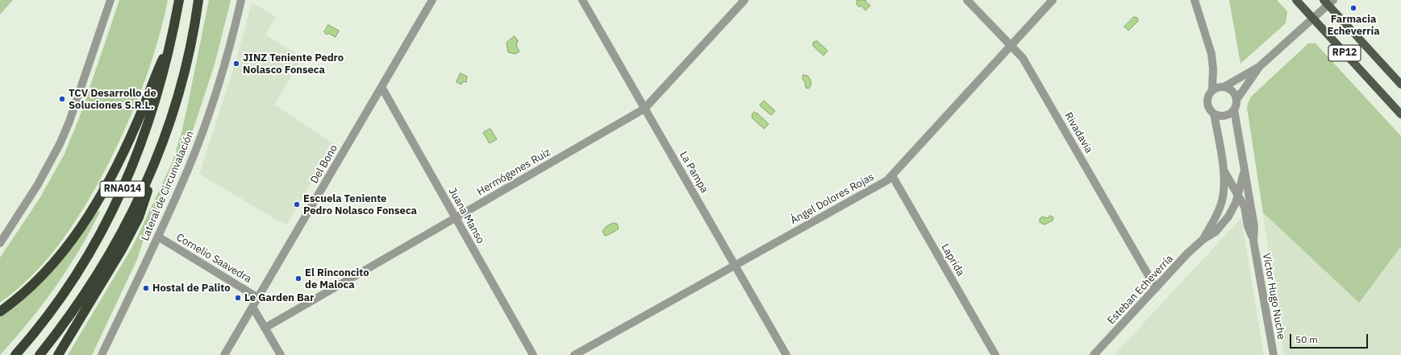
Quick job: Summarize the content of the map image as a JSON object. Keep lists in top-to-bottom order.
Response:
{
  "streets": {
    "highway": ["RNA014"],
    "main road": ["RP12"],
    "street": [
      "Rivadavia",
      "Del Bono",
      "Hermógenes Ruiz",
      "La Pampa",
      "Lateral de Circunvalación",
      "Ángel Dolores Rojas",
      "Juana Manso",
      "Cornelio Saavedra",
      "Laprida",
      "Esteban Echeverría",
      "Víctor Hugo Nuche"
    ]
  },
  "crossings": [
    ["Rivadavia", "Ángel Dolores Rojas"],
    ["Rivadavia", "Esteban Echeverría"],
    ["Del Bono", "Juana Manso"],
    ["Del Bono", "Cornelio Saavedra"],
    ["Hermógenes Ruiz", "La Pampa"],
    ["Hermógenes Ruiz", "Juana Manso"],
    ["La Pampa", "Ángel Dolores Rojas"],
    ["Lateral de Circunvalación", "Cornelio Saavedra"],
    ["Ángel Dolores Rojas", "Laprida"],
    ["Esteban Echeverría", "Víctor Hugo Nuche"]
  ],
  "places": [
    "Farmacia Echeverría",
    "JINZ Teniente Pedro Nolasco Fonseca",
    "TCV Desarrollo de Soluciones S.R.L.",
    "Escuela Teniente Pedro Nolasco Fonseca",
    "El Rinconcito de Maloca",
    "Hostal de Palito",
    "Le Garden Bar"
  ],
  "scale_bar": "50 m"
}
